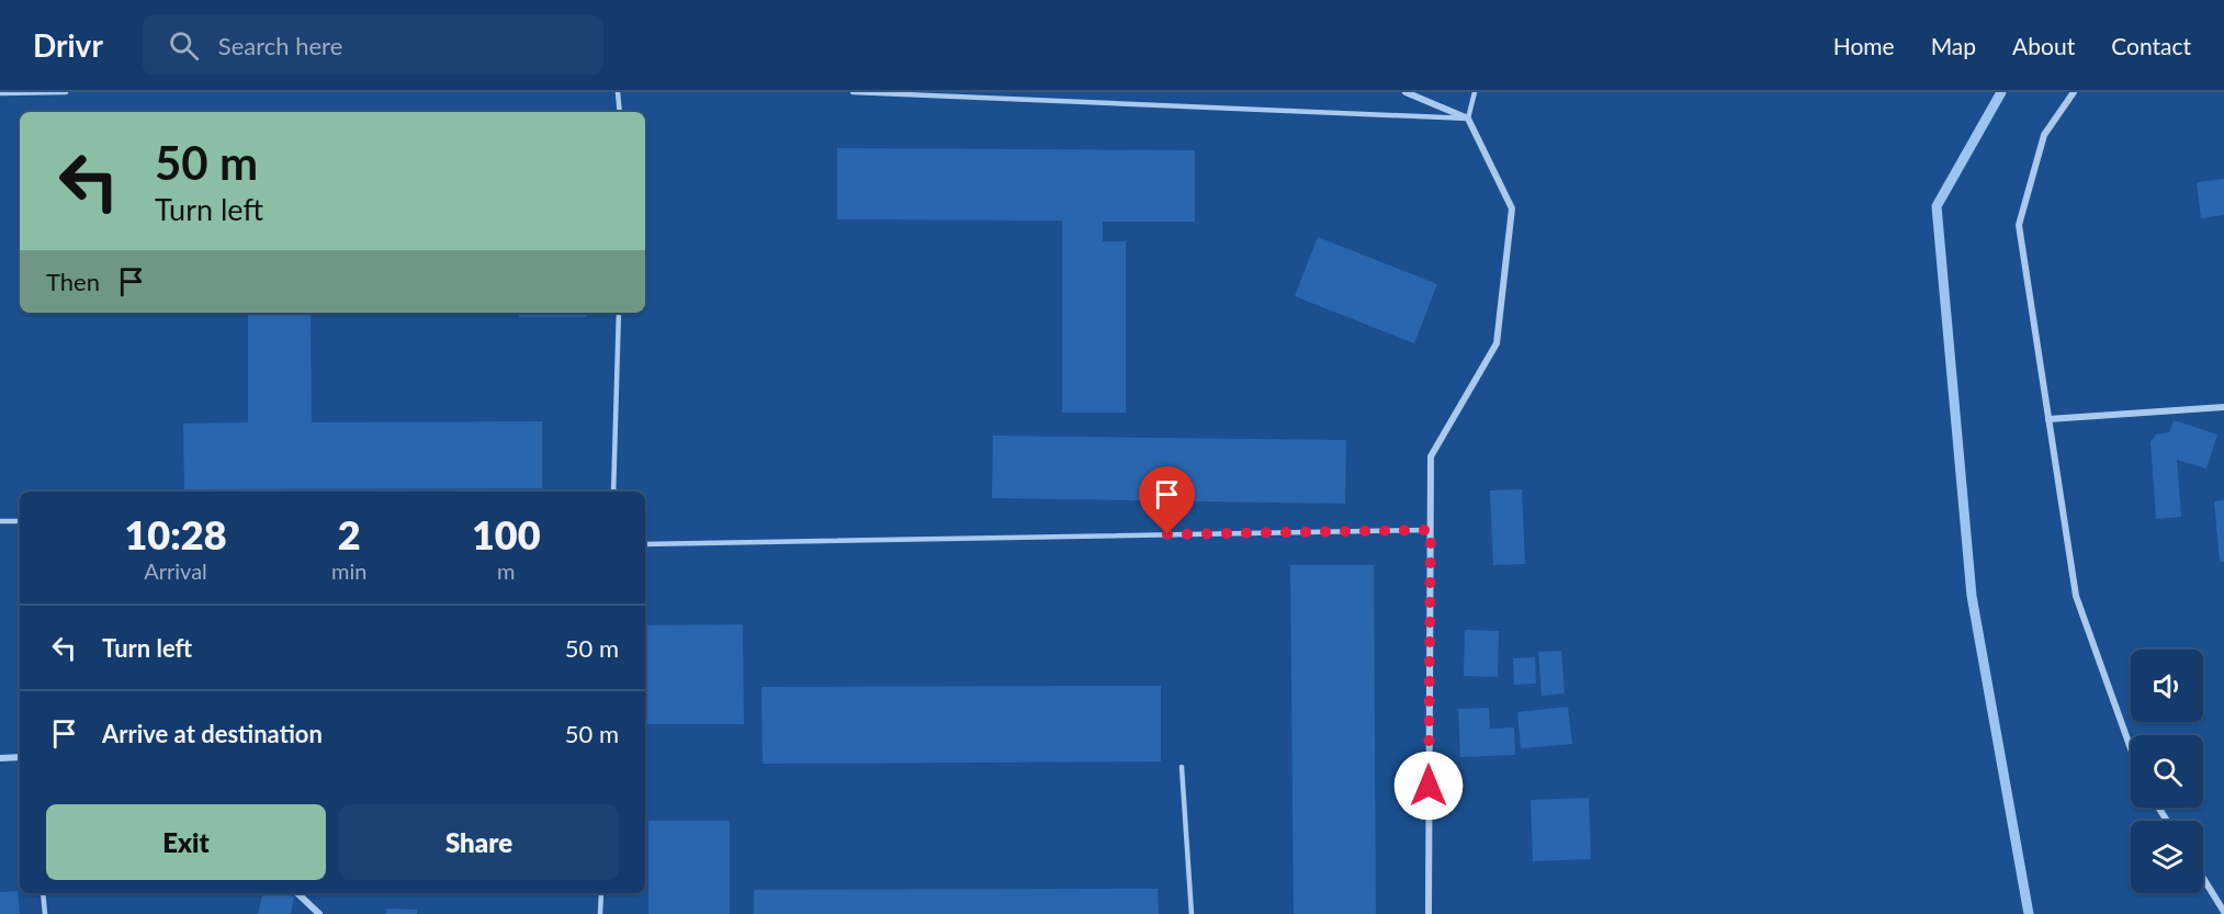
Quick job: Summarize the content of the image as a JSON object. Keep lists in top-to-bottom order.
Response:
{
  "page": {
    "header": "Drivr",
    "search": "Search here",
    "nav": [
      "Home",
      "Map",
      "About",
      "Contact"
    ],
    "turn": ["50 m", "Turn left"],
    "then": "Then",
    "eta": [
      "10:28",
      "Arrival",
      "2",
      "min",
      "100",
      "m"
    ],
    "list": [
      {
        "name": "Turn left",
        "value": "50 m"
      },
      {
        "name": "Arrive at destination",
        "value": "50 m"
      }
    ],
    "buttons": ["Exit", "Share"]
  }
}
